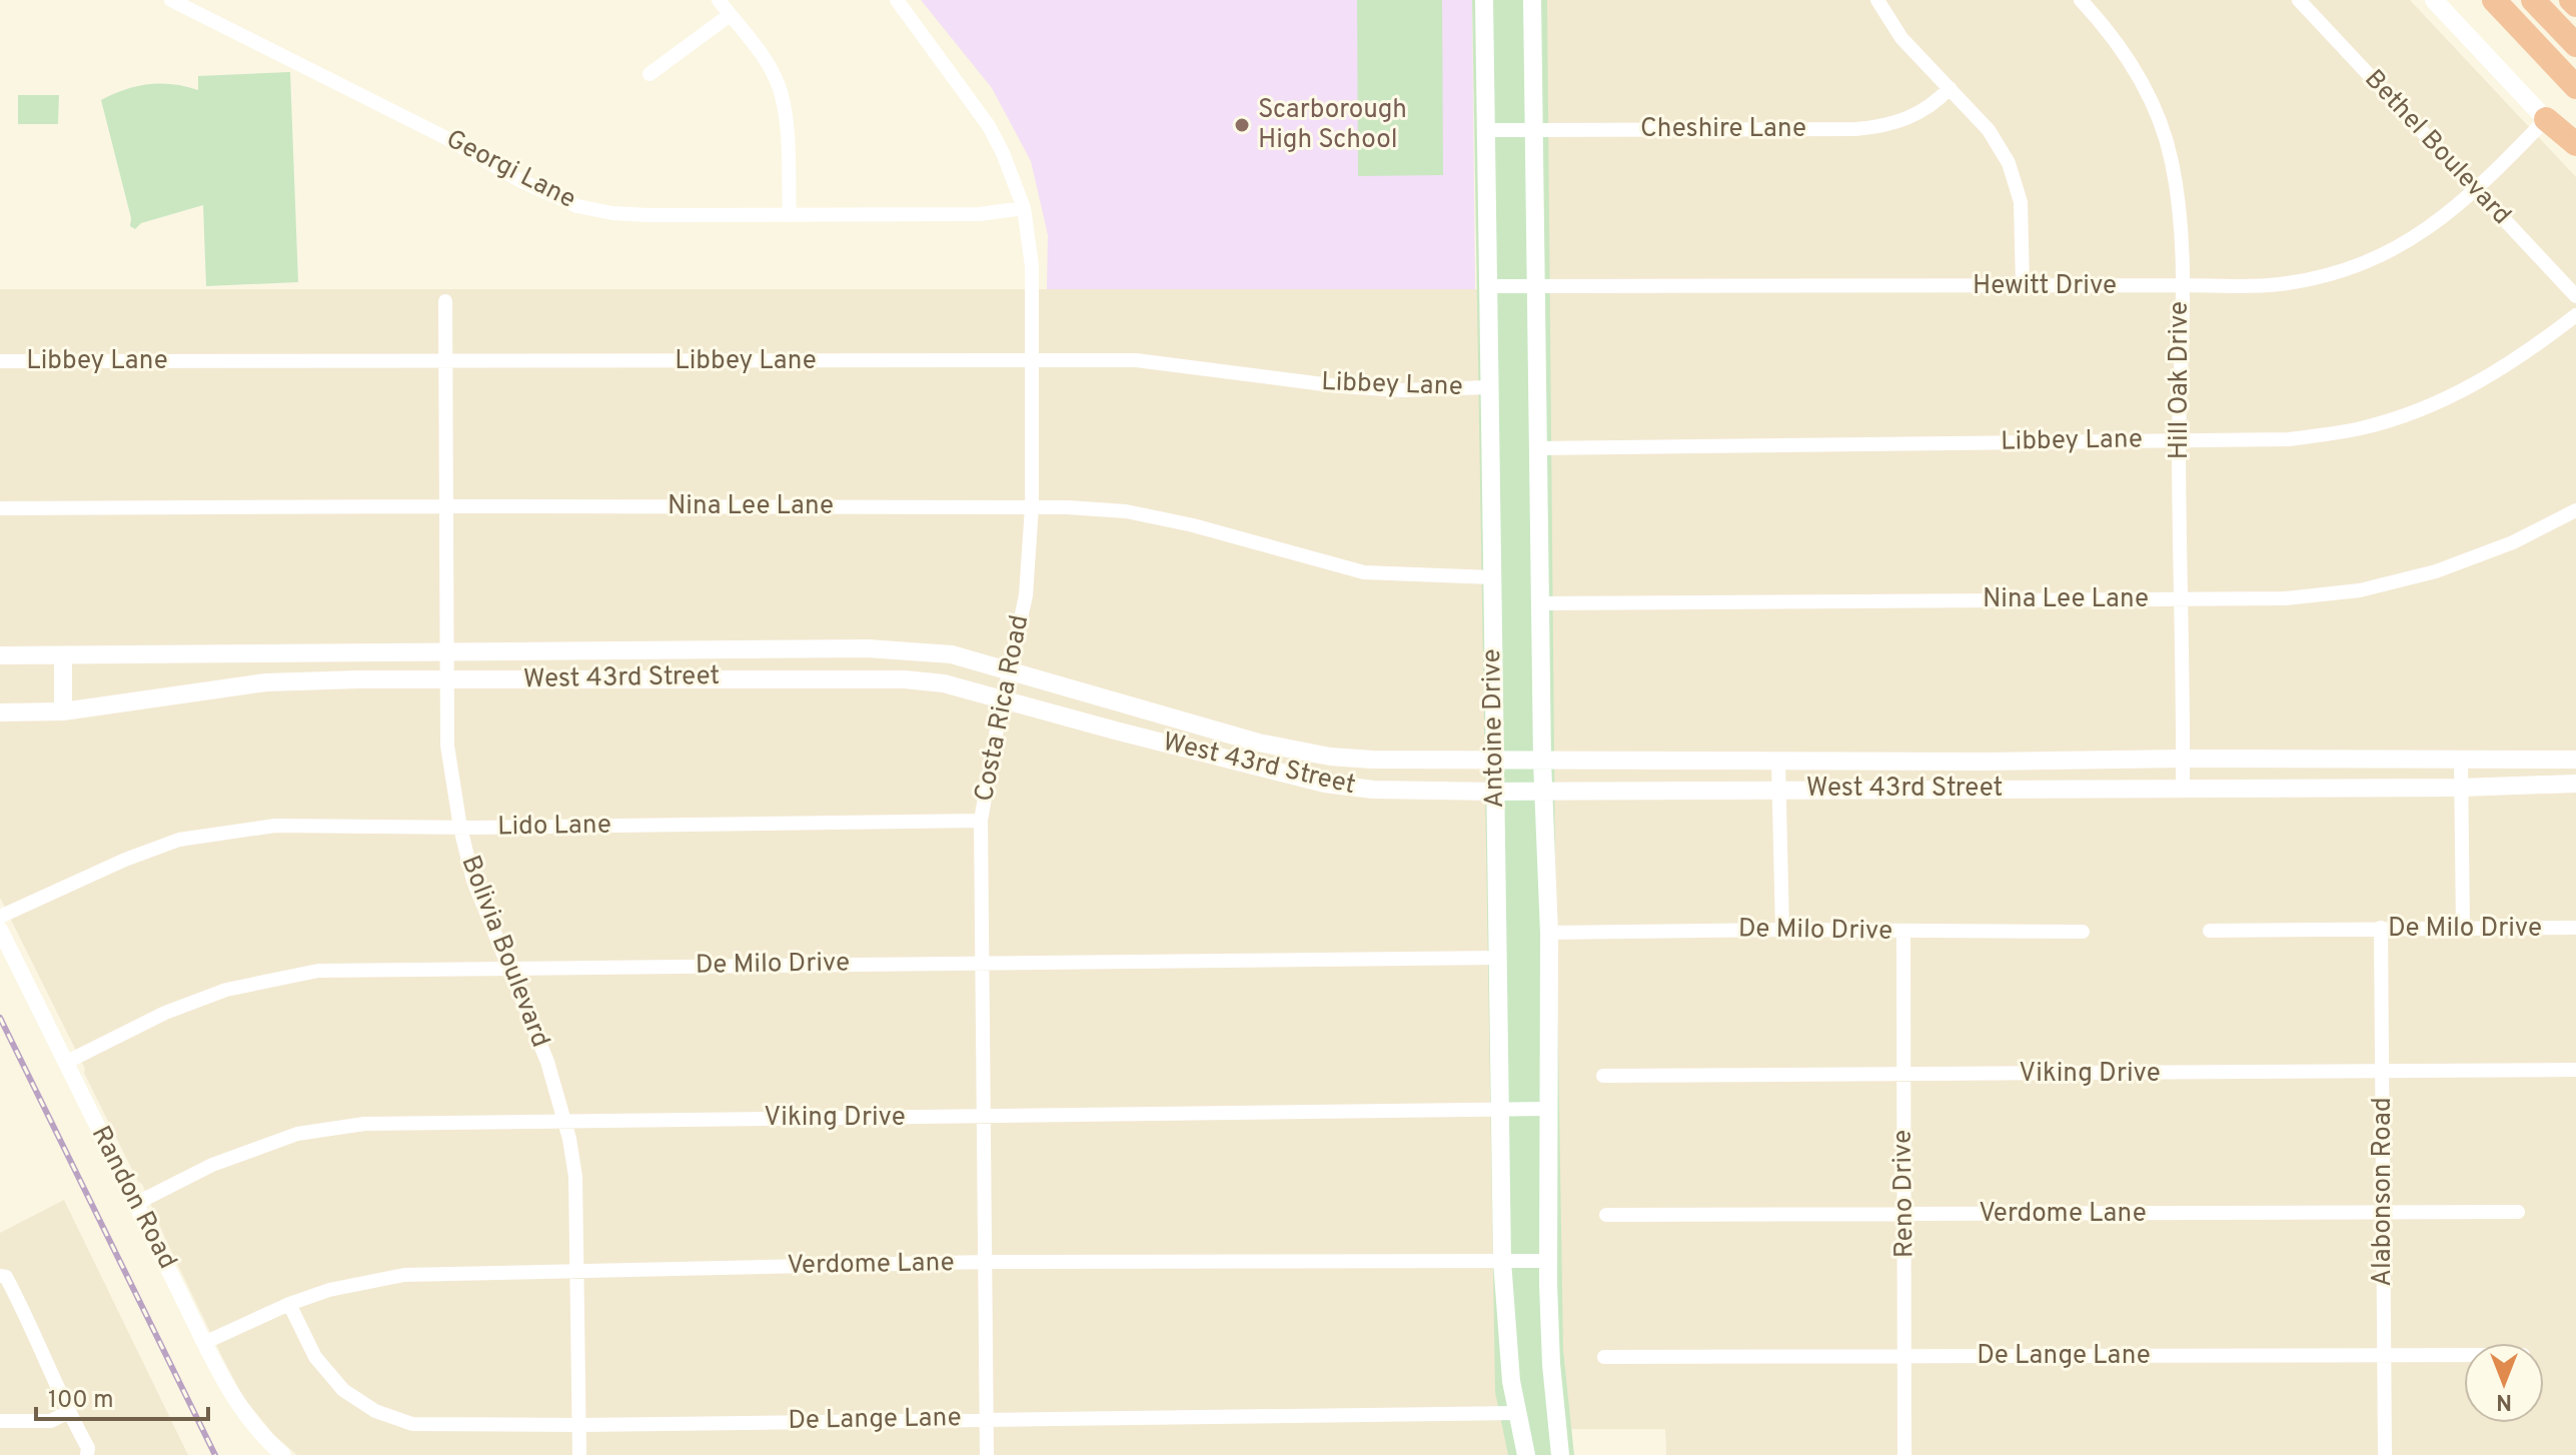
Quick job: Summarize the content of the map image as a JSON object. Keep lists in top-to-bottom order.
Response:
{
  "streets": {
    "main road": ["West 43rd Street", "Antoine Drive"],
    "street": [
      "Cheshire Lane",
      "Bethel Boulevard",
      "Georgi Lane",
      "Hewitt Drive",
      "Libbey Lane",
      "Hill Oak Drive",
      "Nina Lee Lane",
      "Costa Rica Road",
      "Lido Lane",
      "De Milo Drive",
      "Bolivia Boulevard",
      "Viking Drive",
      "Alabonson Road",
      "Reno Drive",
      "Randon Road",
      "Verdome Lane",
      "De Lange Lane"
    ]
  },
  "crossings": [
    ["Cheshire Lane", "Antoine Drive"],
    ["Bethel Boulevard", "Hewitt Drive"],
    ["Georgi Lane", "Costa Rica Road"],
    ["Hewitt Drive", "Hill Oak Drive"],
    ["Hewitt Drive", "Antoine Drive"],
    ["Libbey Lane", "Hill Oak Drive"],
    ["Libbey Lane", "Costa Rica Road"],
    ["Libbey Lane", "Antoine Drive"],
    ["Libbey Lane", "Bolivia Boulevard"],
    ["Hill Oak Drive", "Nina Lee Lane"],
    ["Hill Oak Drive", "West 43rd Street"],
    ["Nina Lee Lane", "Costa Rica Road"],
    ["Nina Lee Lane", "Antoine Drive"],
    ["Nina Lee Lane", "Bolivia Boulevard"],
    ["West 43rd Street", "Costa Rica Road"],
    ["West 43rd Street", "Antoine Drive"],
    ["West 43rd Street", "Bolivia Boulevard"],
    ["Costa Rica Road", "Lido Lane"],
    ["Costa Rica Road", "De Milo Drive"],
    ["Costa Rica Road", "Viking Drive"],
    ["Costa Rica Road", "Verdome Lane"],
    ["Costa Rica Road", "De Lange Lane"],
    ["Antoine Drive", "De Milo Drive"],
    ["Antoine Drive", "Viking Drive"],
    ["Antoine Drive", "Verdome Lane"],
    ["Antoine Drive", "De Lange Lane"],
    ["Lido Lane", "Bolivia Boulevard"],
    ["De Milo Drive", "Bolivia Boulevard"],
    ["De Milo Drive", "Alabonson Road"],
    ["De Milo Drive", "Reno Drive"],
    ["De Milo Drive", "Randon Road"],
    ["Bolivia Boulevard", "Viking Drive"],
    ["Bolivia Boulevard", "Verdome Lane"],
    ["Bolivia Boulevard", "De Lange Lane"],
    ["Viking Drive", "Alabonson Road"],
    ["Viking Drive", "Reno Drive"],
    ["Viking Drive", "Randon Road"],
    ["Alabonson Road", "Verdome Lane"],
    ["Alabonson Road", "De Lange Lane"],
    ["Reno Drive", "Verdome Lane"],
    ["Reno Drive", "De Lange Lane"],
    ["Randon Road", "Verdome Lane"],
    ["Verdome Lane", "De Lange Lane"]
  ],
  "places": ["Scarborough High School"],
  "scale_bar": "100 m",
  "north": "bottom"
}
